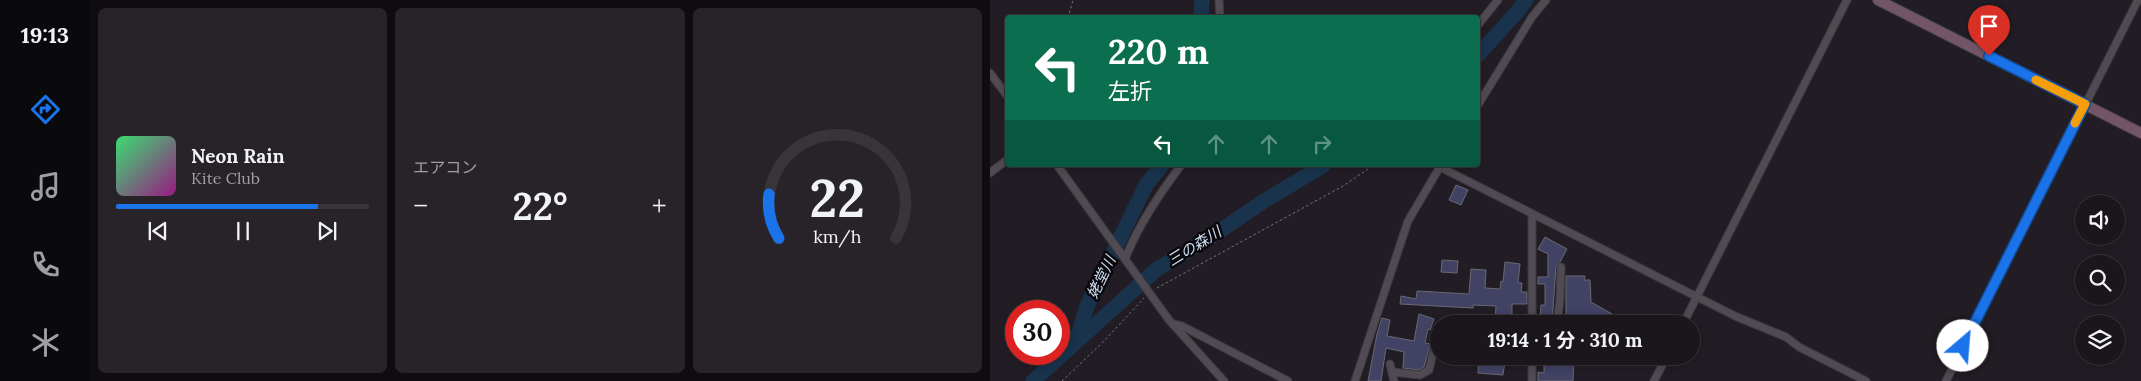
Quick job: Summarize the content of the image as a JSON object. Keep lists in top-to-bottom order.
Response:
{
  "water": ["三の森川", "姥堂川"],
  "page": {
    "tabs": "19:13",
    "tile": "エアコン",
    "turn": ["220 m", "左折"],
    "song": ["Neon Rain", "Kite Club"],
    "heat": ["−", "22°", "+"],
    "limit": "30",
    "trip": "19:14 · 1 分 · 310 m",
    "gauge": ["22", "km/h"]
  }
}
